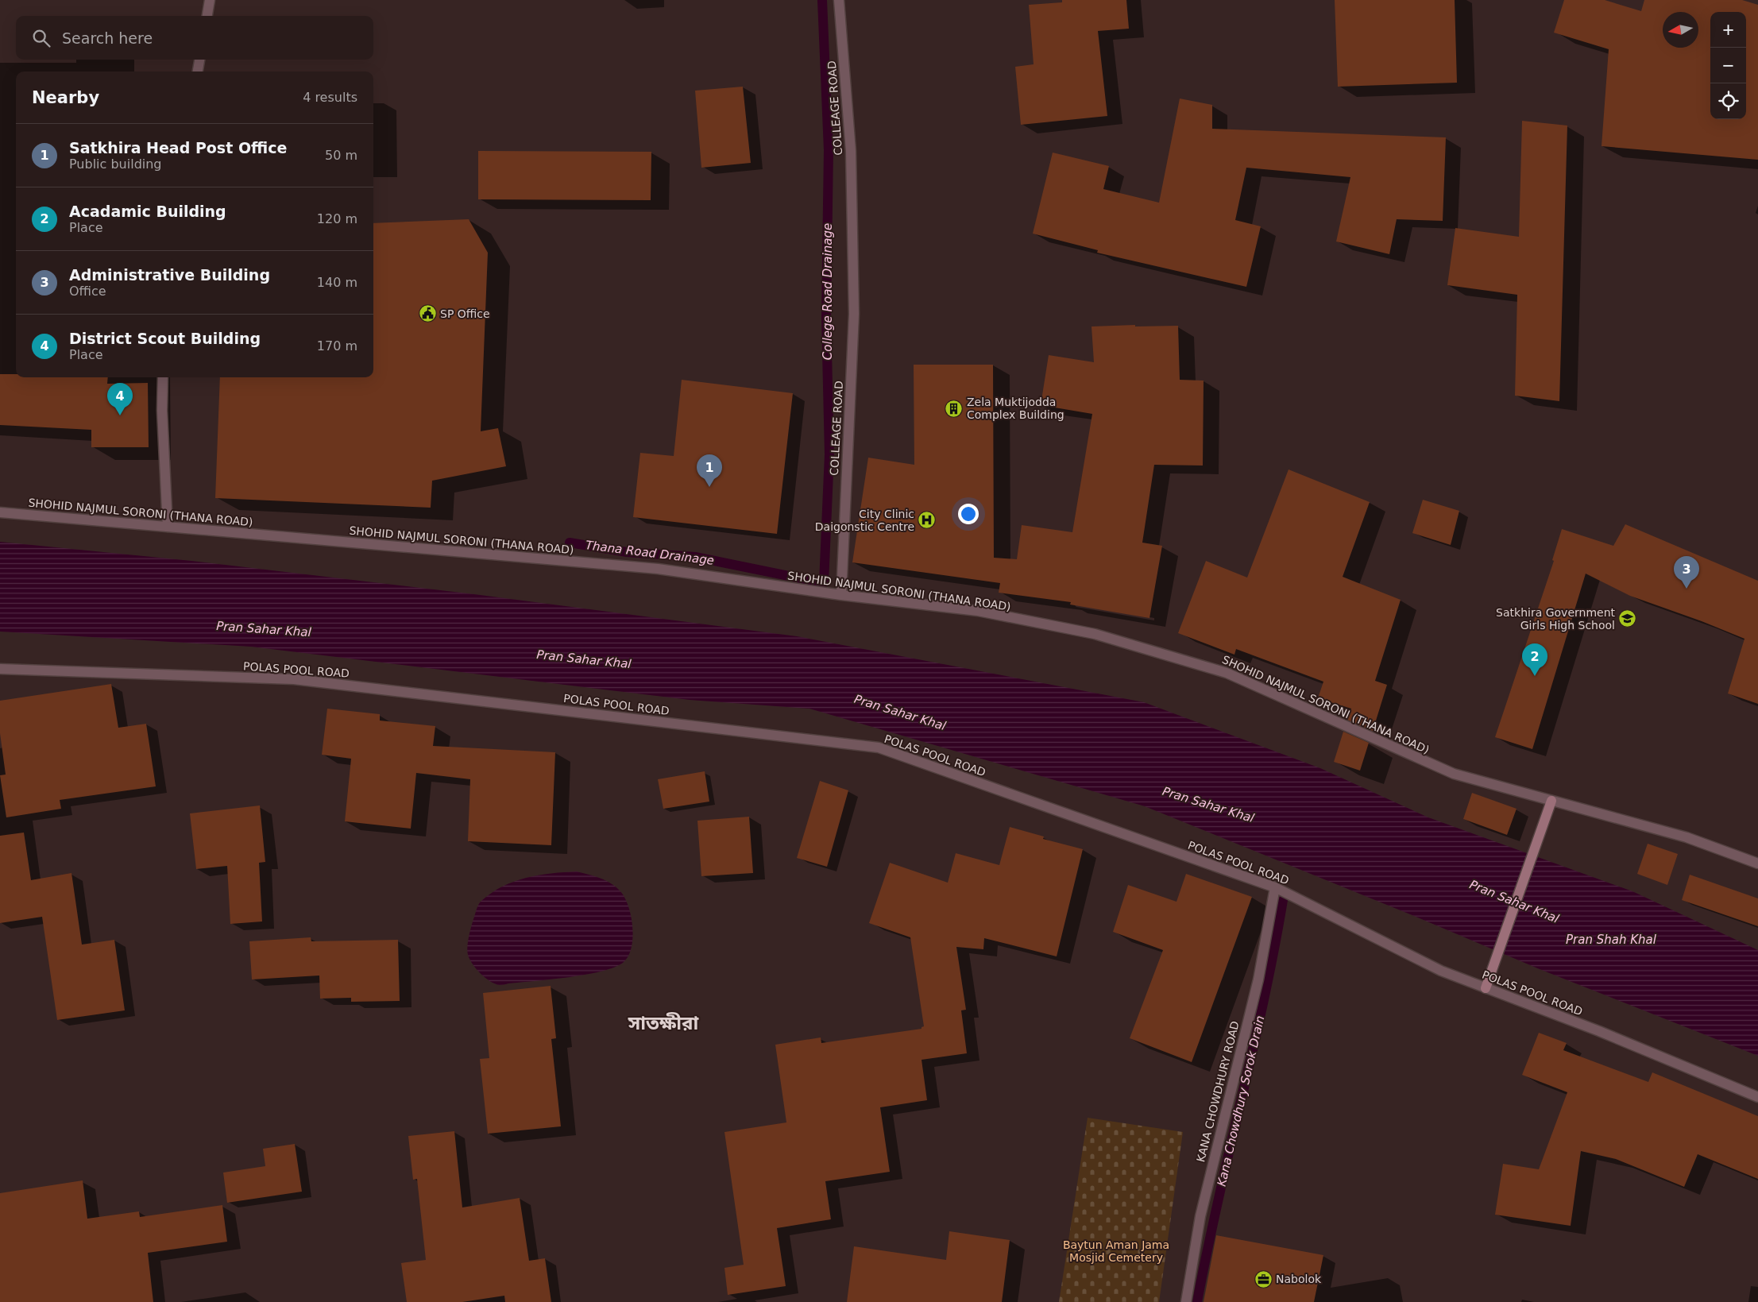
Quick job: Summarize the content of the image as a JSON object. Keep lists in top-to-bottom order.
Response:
{
  "streets": {
    "street": [
      "COLLEAGE ROAD",
      "SHOHID NAJMUL SORONI (THANA ROAD)",
      "POLAS POOL ROAD",
      "KANA CHOWDHURY ROAD"
    ]
  },
  "crossings": [
    ["COLLEAGE ROAD", "SHOHID NAJMUL SORONI (THANA ROAD)"],
    ["POLAS POOL ROAD", "KANA CHOWDHURY ROAD"]
  ],
  "districts": ["সাতক্ষীরা"],
  "water": [
    "College Road Drainage",
    "Thana Road Drainage",
    "Pran Sahar Khal",
    "Pran Shah Khal",
    "Kana Chowdhury Sorok Drain"
  ],
  "parks": ["Baytun Aman Jama Mosjid Cemetery"],
  "places": {
    "public building": ["SP Office"],
    "building": ["Zela Muktijodda Complex Building"],
    "hospital": ["City Clinic Daigonstic Centre"],
    "school or university": ["Satkhira Government Girls High School"],
    "office": ["Nabolok"]
  },
  "north": "left",
  "page": {
    "map_buttons": ["+", "−"],
    "search": "Search here",
    "heading": ["Nearby", "4 results"],
    "list": [
      {
        "mark": "1",
        "name": "Satkhira Head Post Office",
        "note": "Public building",
        "value": "50 m"
      },
      {
        "mark": "2",
        "name": "Acadamic Building",
        "note": "Place",
        "value": "120 m"
      },
      {
        "mark": "3",
        "name": "Administrative Building",
        "note": "Office",
        "value": "140 m"
      },
      {
        "mark": "4",
        "name": "District Scout Building",
        "note": "Place",
        "value": "170 m"
      }
    ],
    "pins": [
      "4",
      "1",
      "3",
      "2"
    ]
  }
}
